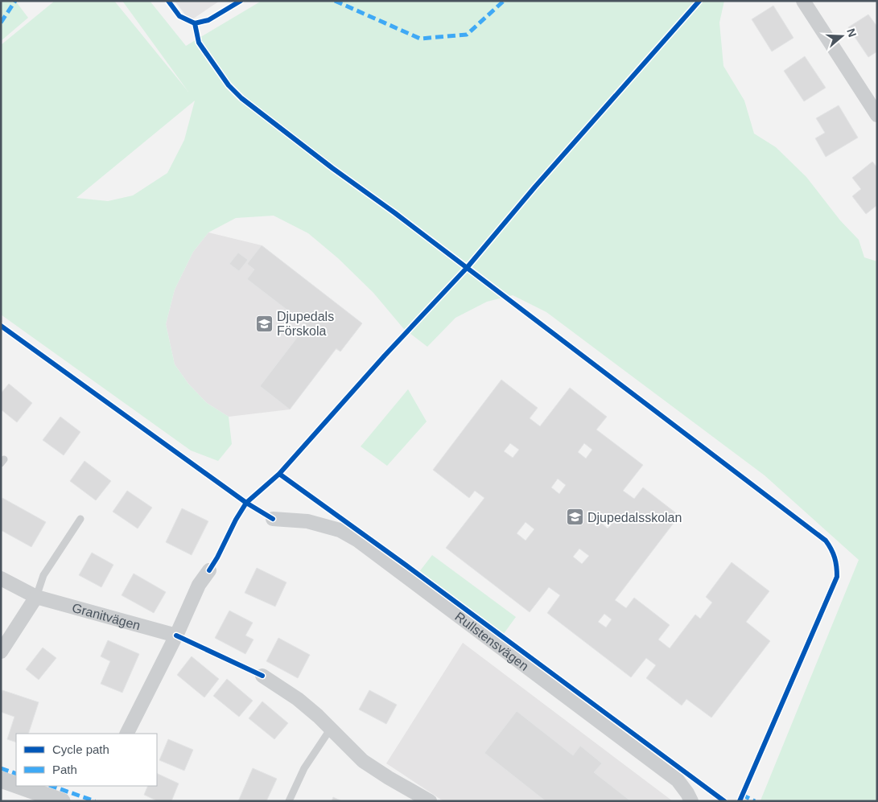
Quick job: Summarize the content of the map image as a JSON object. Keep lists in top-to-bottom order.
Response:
{
  "streets": {
    "street": ["Granitvägen", "Rullstensvägen"]
  },
  "places": {
    "school or university": ["Djupedals Förskola", "Djupedalsskolan"]
  },
  "legend": ["Cycle path", "Path"],
  "north": "right"
}
